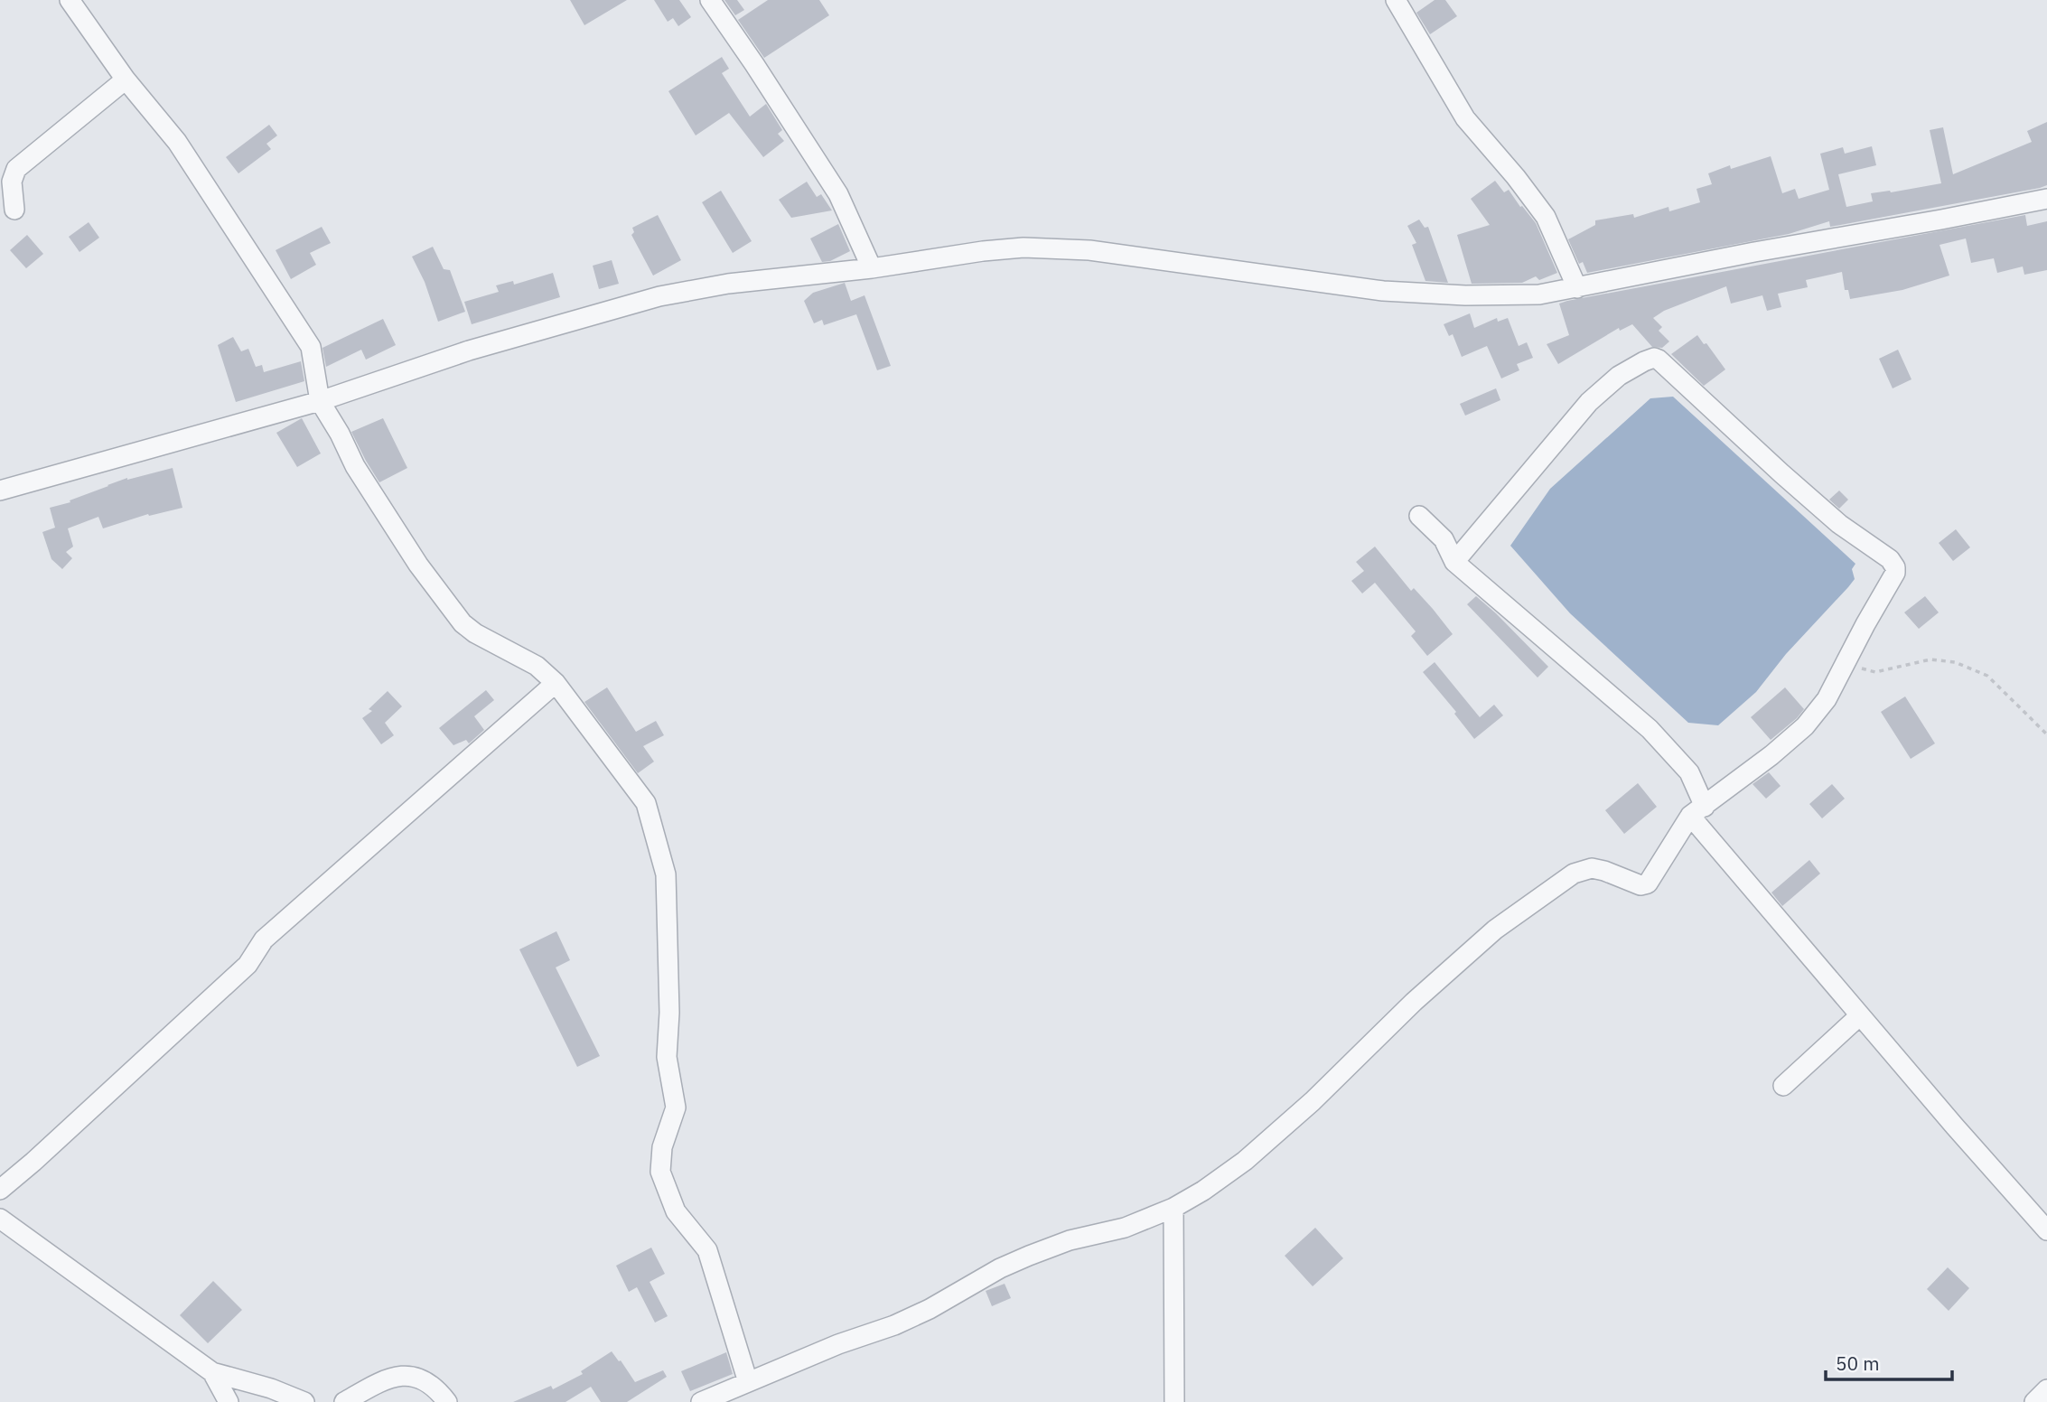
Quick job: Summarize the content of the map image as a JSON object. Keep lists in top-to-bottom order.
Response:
{
  "scale_bar": "50 m"
}
